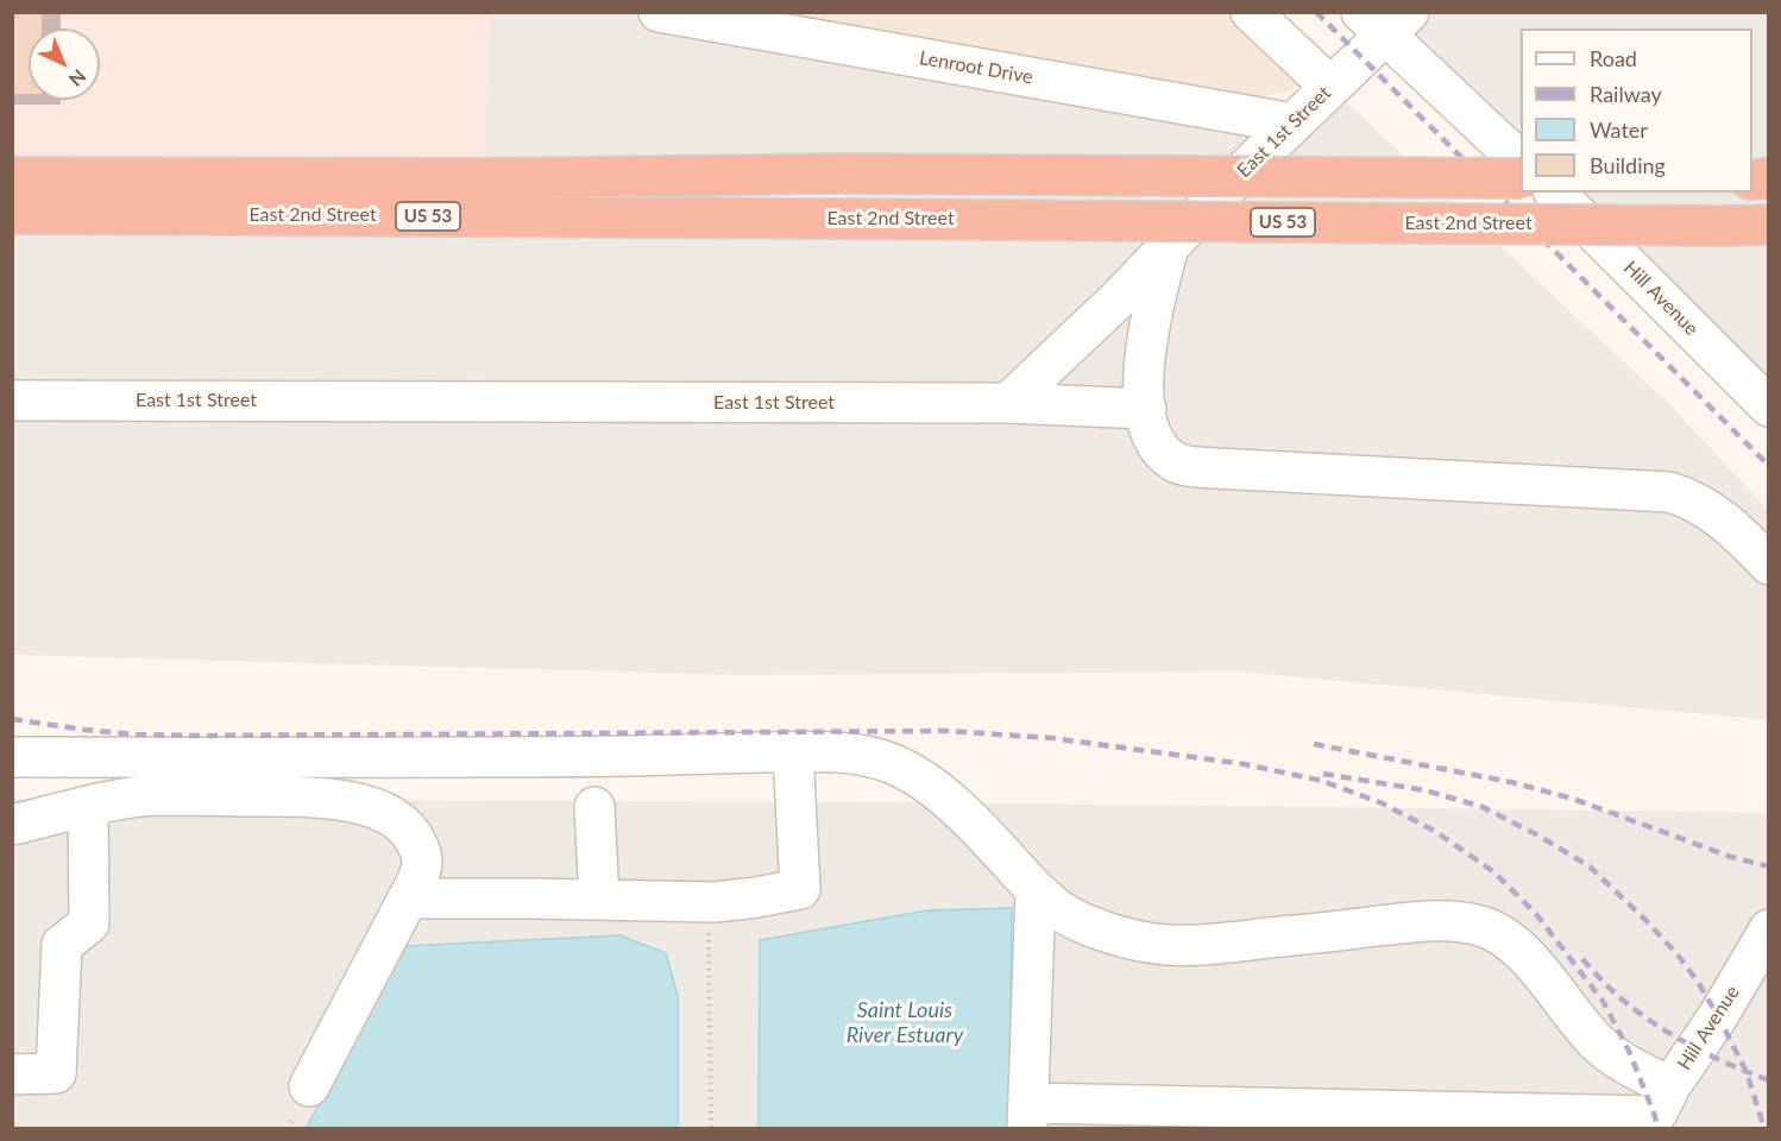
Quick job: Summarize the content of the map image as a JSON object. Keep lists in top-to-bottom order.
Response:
{
  "streets": {
    "highway": ["East 2nd Street", "US 53"],
    "street": ["Lenroot Drive", "East 1st Street", "Hill Avenue"]
  },
  "crossings": [
    ["Lenroot Drive", "East 1st Street"]
  ],
  "water": ["Saint Louis River Estuary"],
  "legend": [
    "Road",
    "Railway",
    "Water",
    "Building"
  ],
  "north": "bottom right"
}
